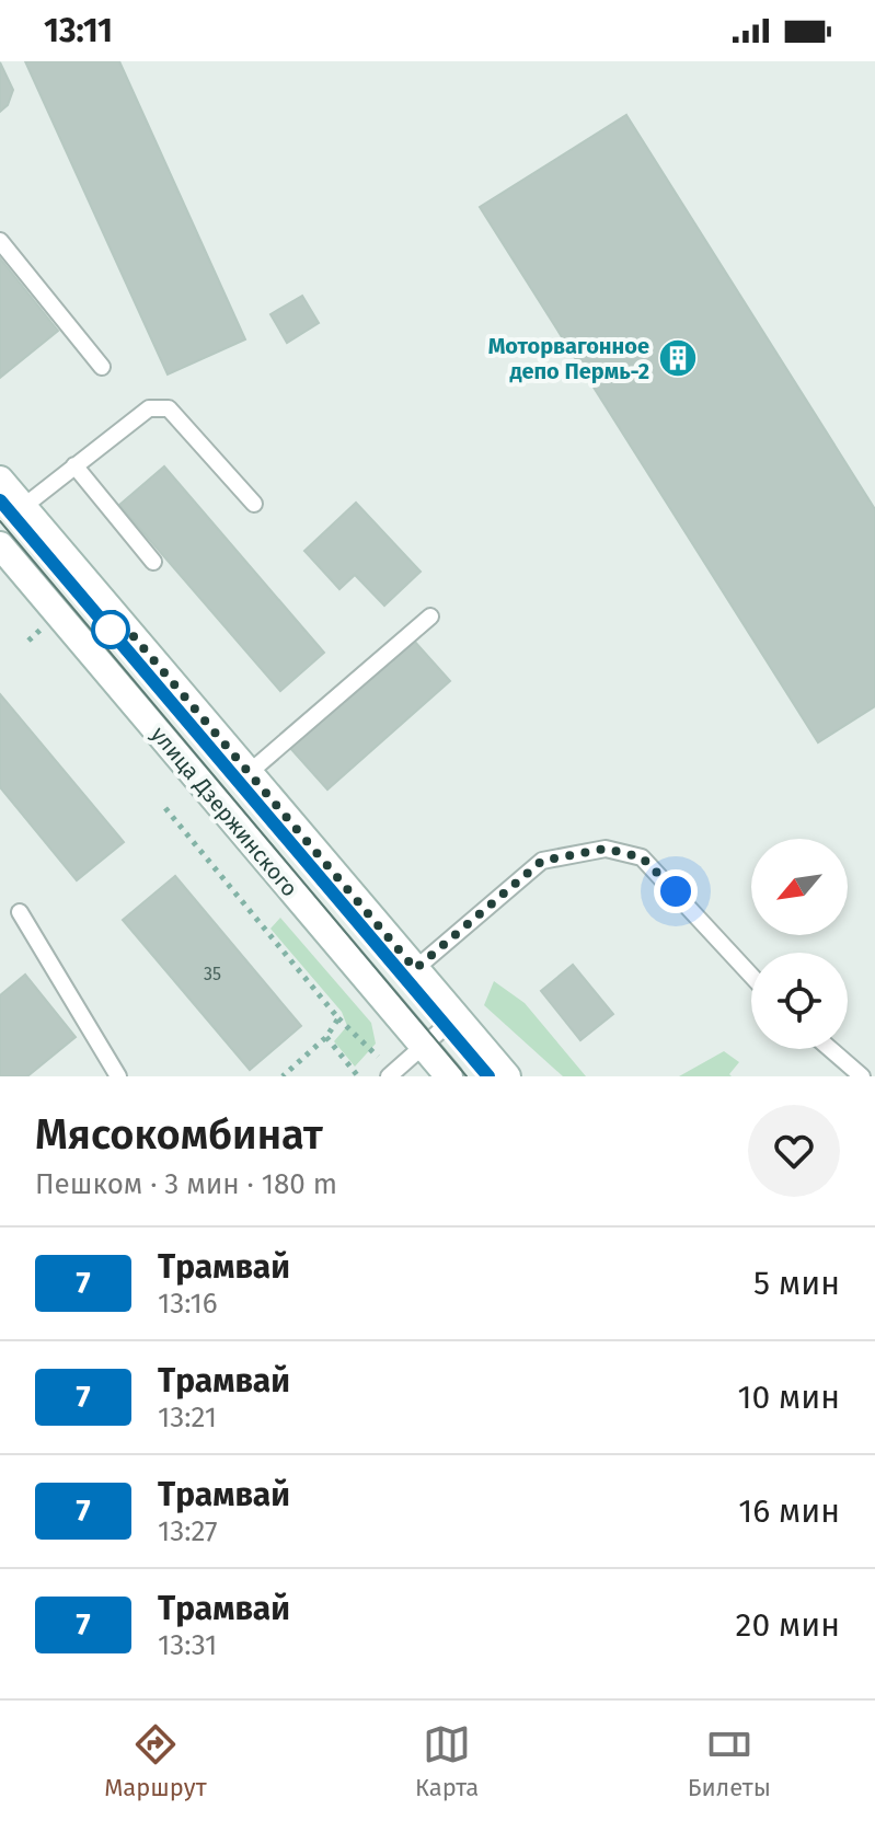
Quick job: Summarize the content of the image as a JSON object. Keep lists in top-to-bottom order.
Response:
{
  "streets": {
    "main road": ["улица Дзержинского"]
  },
  "places": {
    "building": ["Моторвагонное депо Пермь-2"]
  },
  "lines": ["tram line 7"],
  "house_numbers": ["35"],
  "north": "bottom left",
  "page": {
    "status": "13:11",
    "heading": ["Мясокомбинат", "Пешком · 3 мин · 180 m"],
    "list": [
      {
        "mark": "7",
        "name": "Трамвай",
        "note": "13:16",
        "value": "5 мин"
      },
      {
        "mark": "7",
        "name": "Трамвай",
        "note": "13:21",
        "value": "10 мин"
      },
      {
        "mark": "7",
        "name": "Трамвай",
        "note": "13:27",
        "value": "16 мин"
      },
      {
        "mark": "7",
        "name": "Трамвай",
        "note": "13:31",
        "value": "20 мин"
      }
    ],
    "tabs": ["Маршрут", "Карта", "Билеты"]
  }
}
